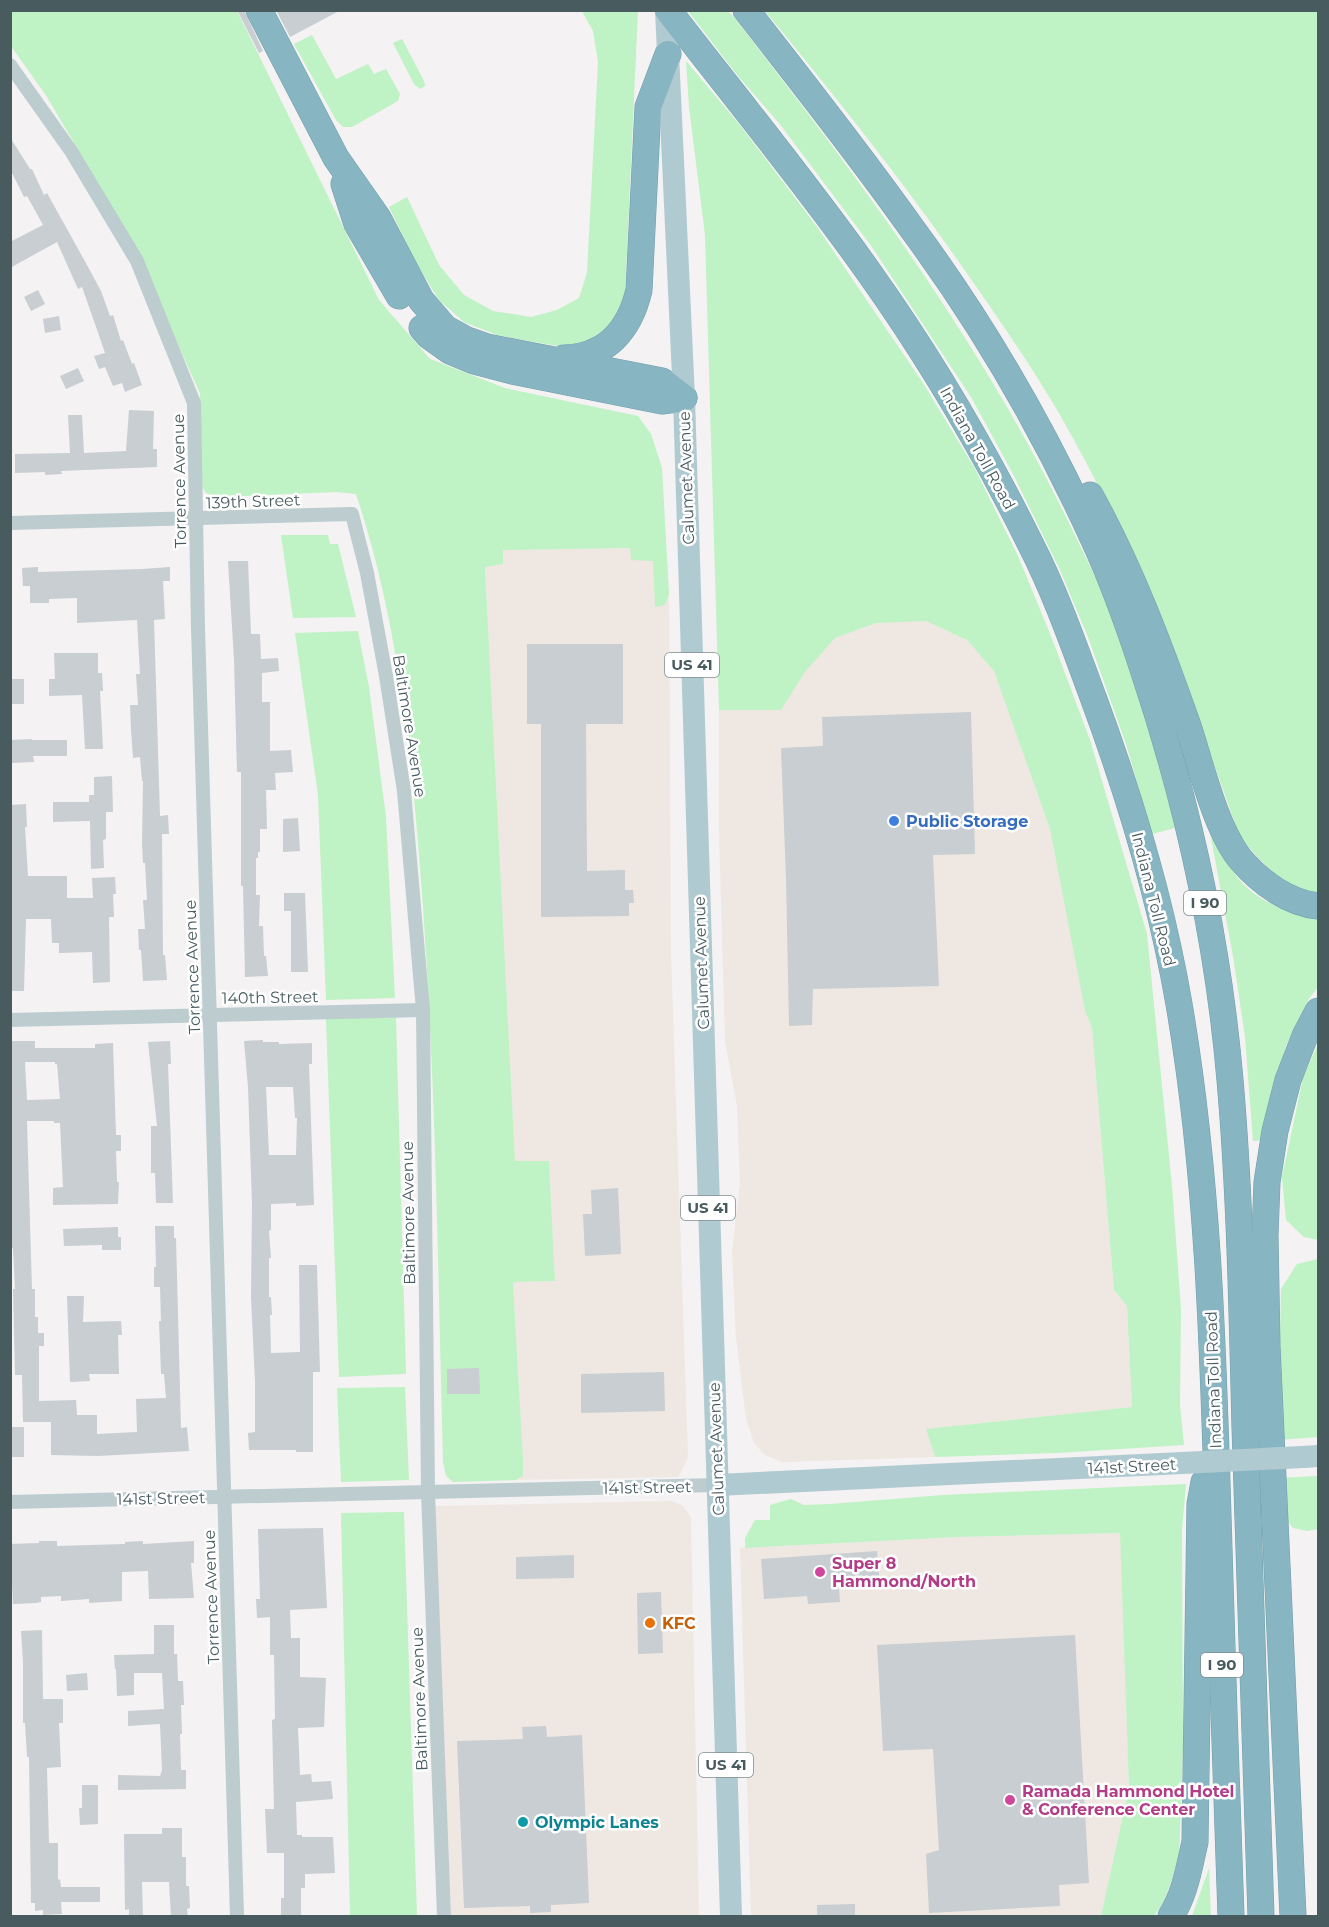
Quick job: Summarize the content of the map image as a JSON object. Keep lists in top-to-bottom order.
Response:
{
  "streets": {
    "highway": ["Indiana Toll Road", "I 90"],
    "main road": ["Calumet Avenue", "US 41", "141st Street"],
    "street": [
      "Torrence Avenue",
      "139th Street",
      "Baltimore Avenue",
      "140th Street"
    ]
  },
  "crossings": [
    ["Indiana Toll Road", "Calumet Avenue"],
    ["Calumet Avenue", "141st Street"],
    ["Torrence Avenue", "139th Street"],
    ["Torrence Avenue", "140th Street"],
    ["Torrence Avenue", "141st Street"],
    ["139th Street", "Baltimore Avenue"],
    ["Baltimore Avenue", "140th Street"],
    ["Baltimore Avenue", "141st Street"]
  ],
  "places": [
    "Public Storage",
    "Super 8 Hammond/North",
    "KFC",
    "Ramada Hammond Hotel & Conference Center",
    "Olympic Lanes"
  ]
}
